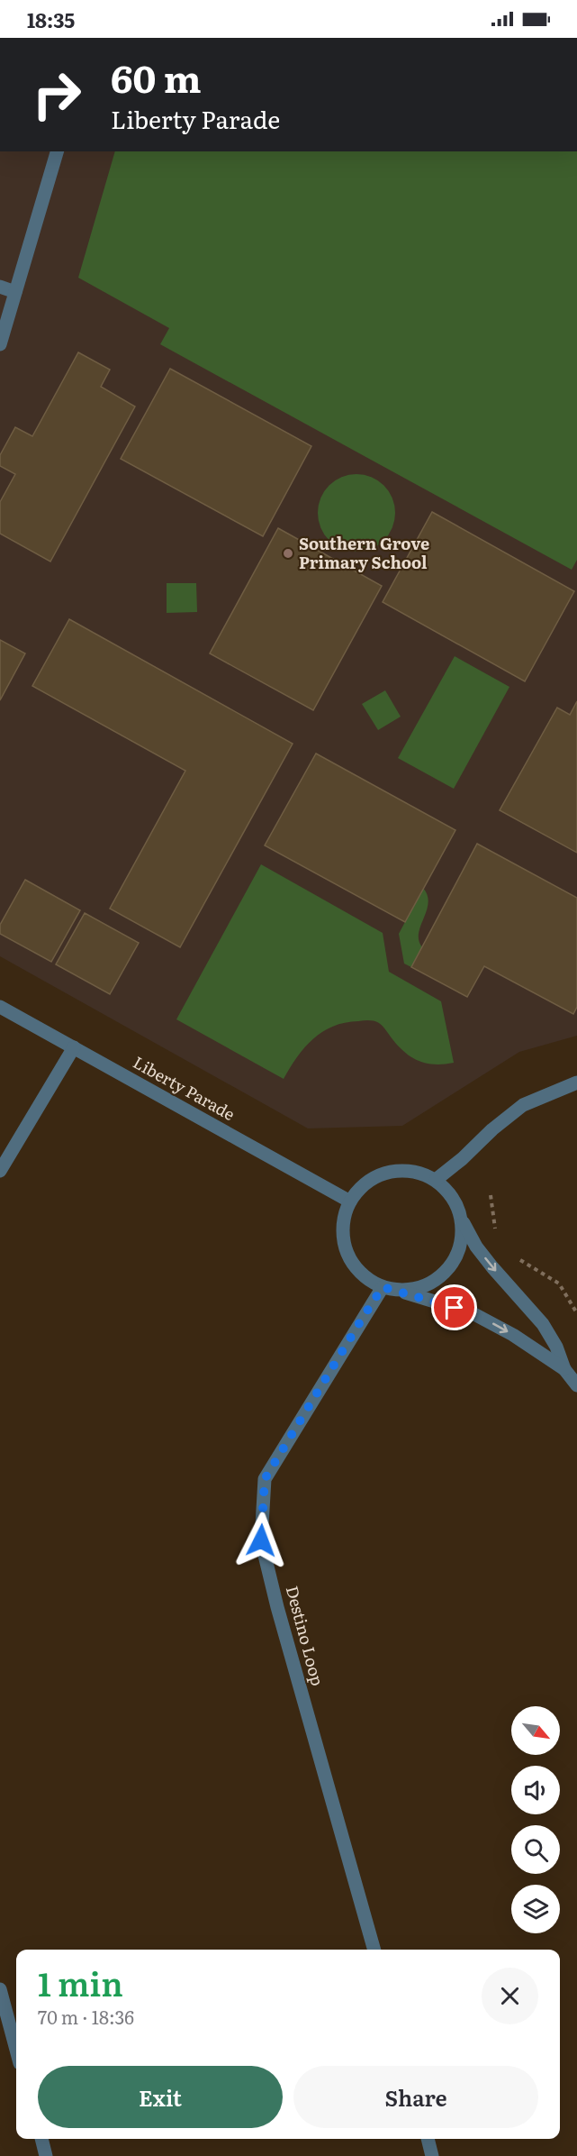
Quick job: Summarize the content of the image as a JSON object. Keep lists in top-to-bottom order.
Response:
{
  "streets": {
    "street": ["Liberty Parade", "Destino Loop"]
  },
  "crossings": [
    ["Liberty Parade", "Destino Loop"]
  ],
  "places": ["Southern Grove Primary School"],
  "north": "bottom right",
  "page": {
    "status": "18:35",
    "turn": ["60 m", "Liberty Parade"],
    "heading": ["1 min", "70 m · 18:36"],
    "buttons": ["Exit", "Share"]
  }
}
